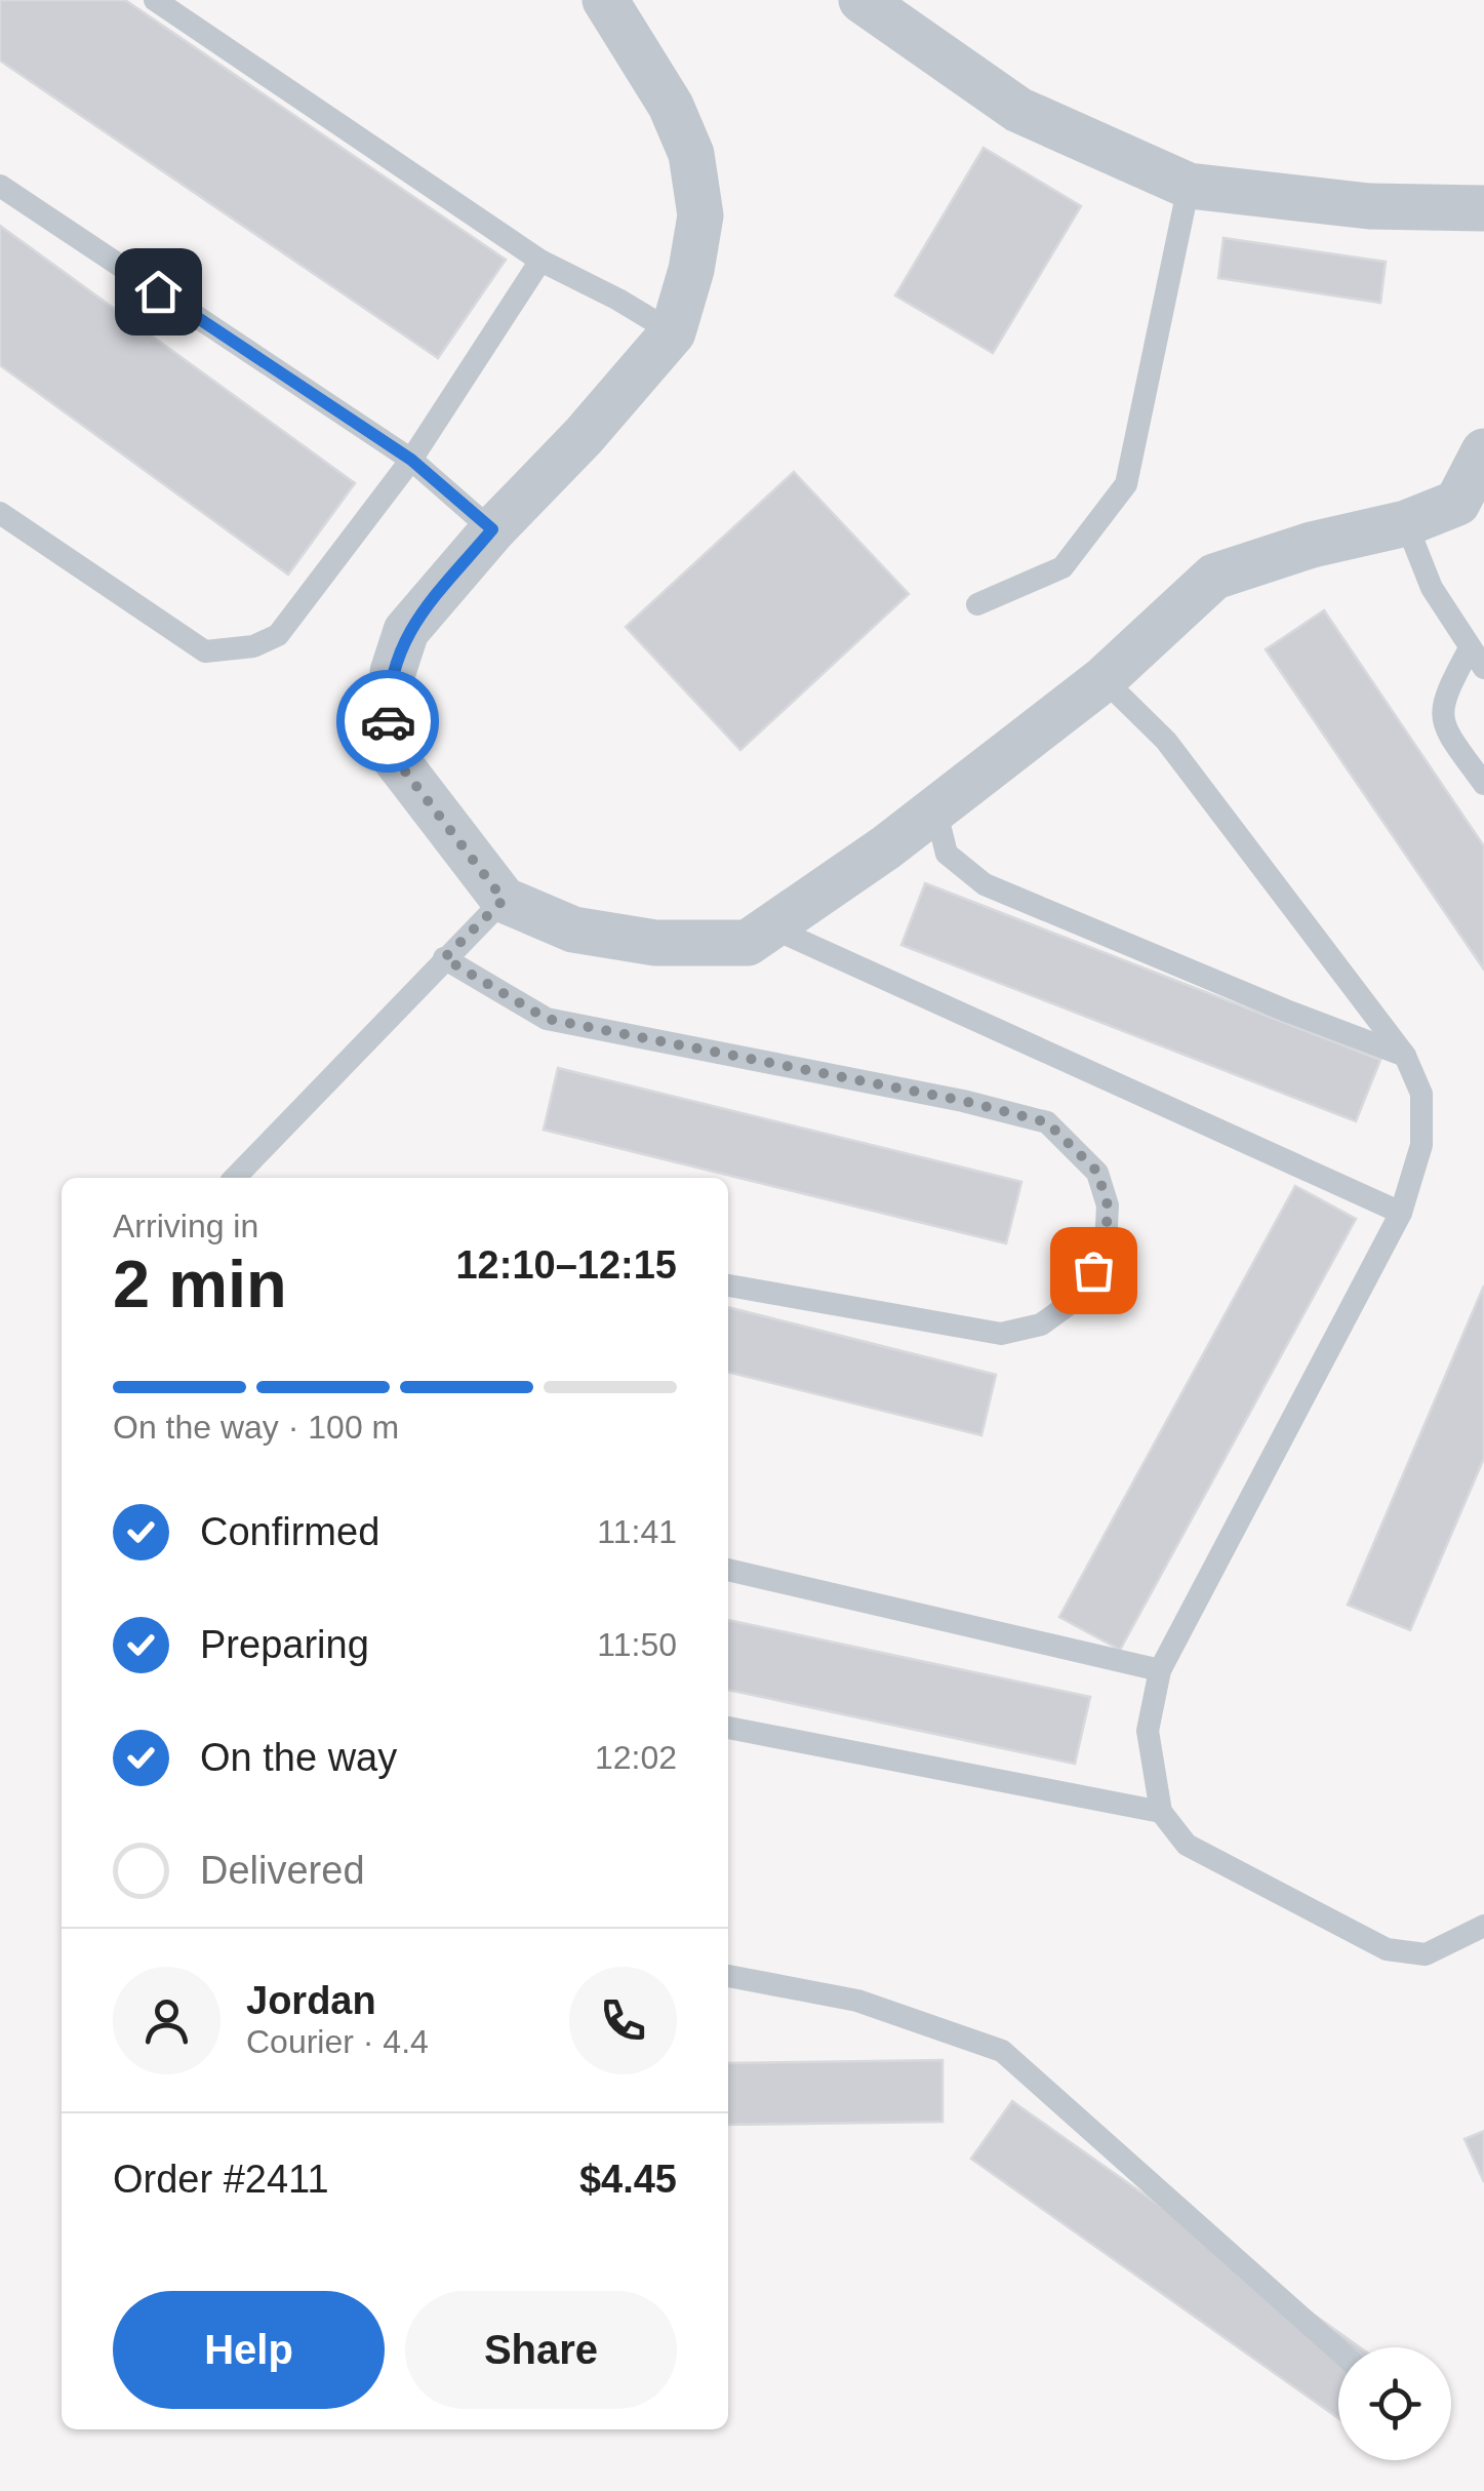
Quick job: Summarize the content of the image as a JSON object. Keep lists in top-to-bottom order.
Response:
{
  "page": {
    "heading": ["2 min", "Arriving in", "12:10–12:15"],
    "panel": [
      "Jordan",
      "Courier · 4.4",
      "Order #2411",
      "$4.45"
    ],
    "bar": "On the way · 100 m",
    "list": [
      ["Confirmed", "11:41"],
      ["Preparing", "11:50"],
      ["On the way", "12:02"],
      "Delivered"
    ],
    "buttons": ["Help", "Share"]
  }
}
